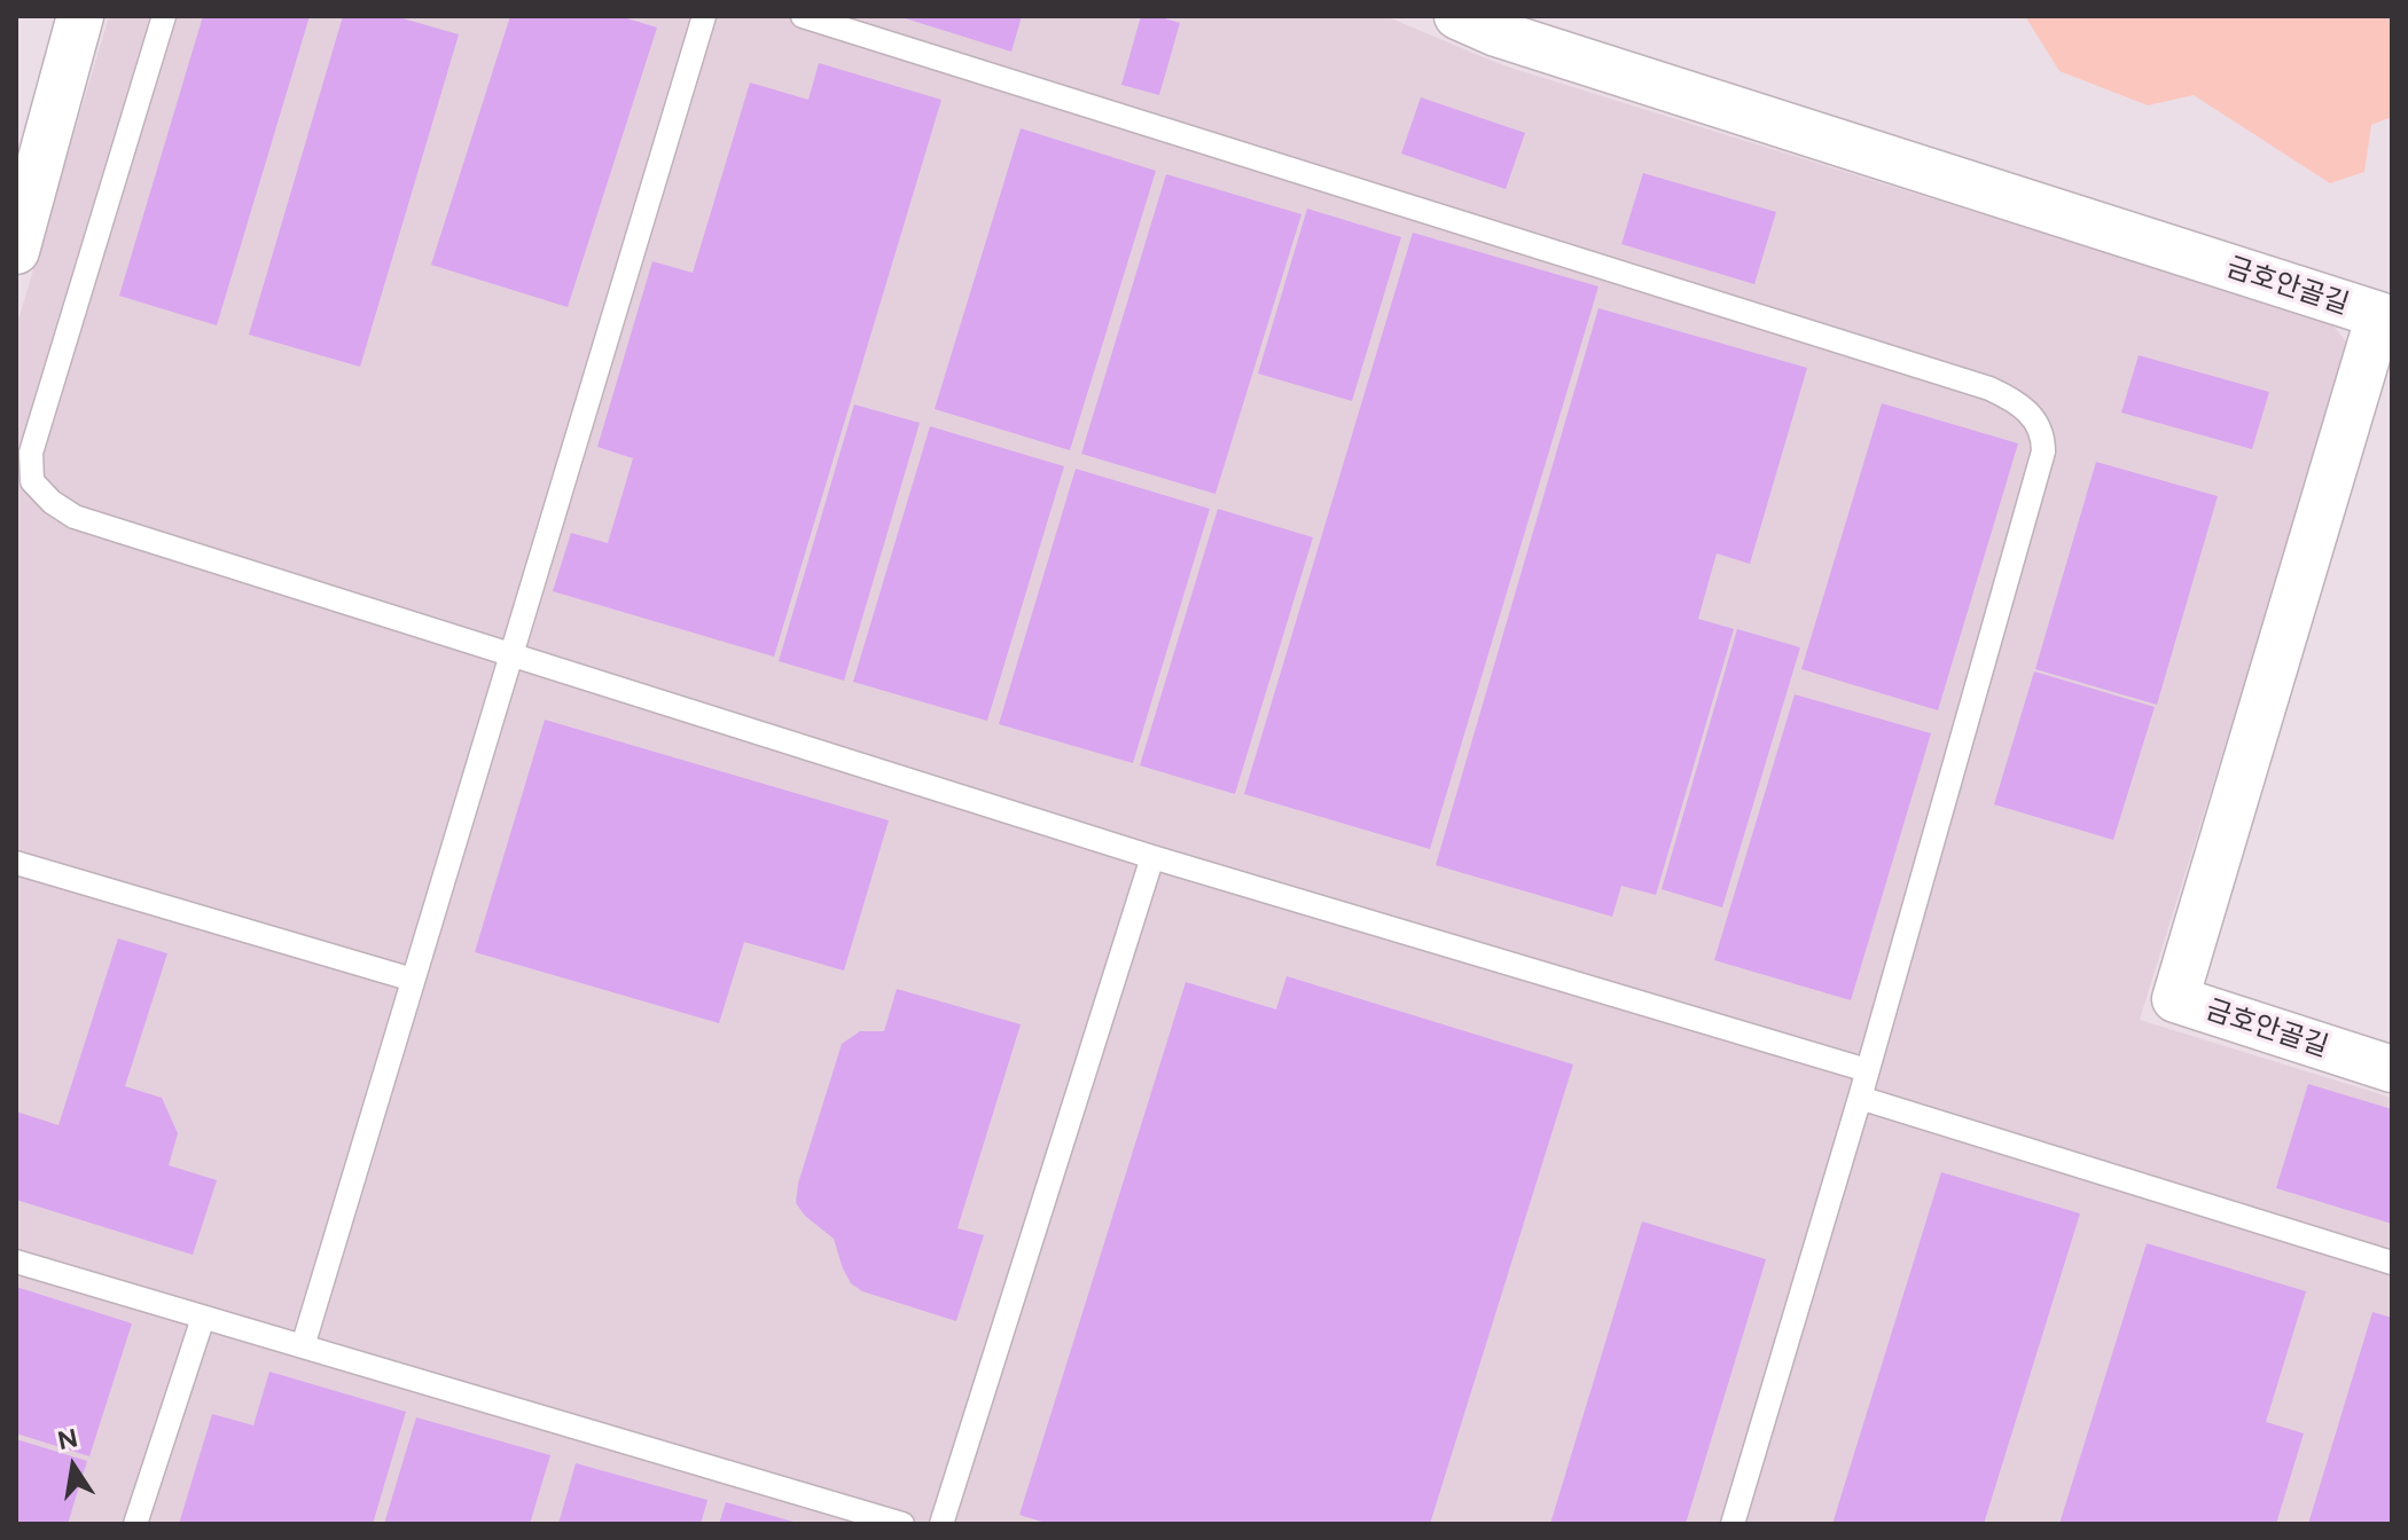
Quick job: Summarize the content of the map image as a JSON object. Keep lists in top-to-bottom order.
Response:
{
  "streets": {
    "street": ["금호안골길"]
  },
  "north": "top"
}
